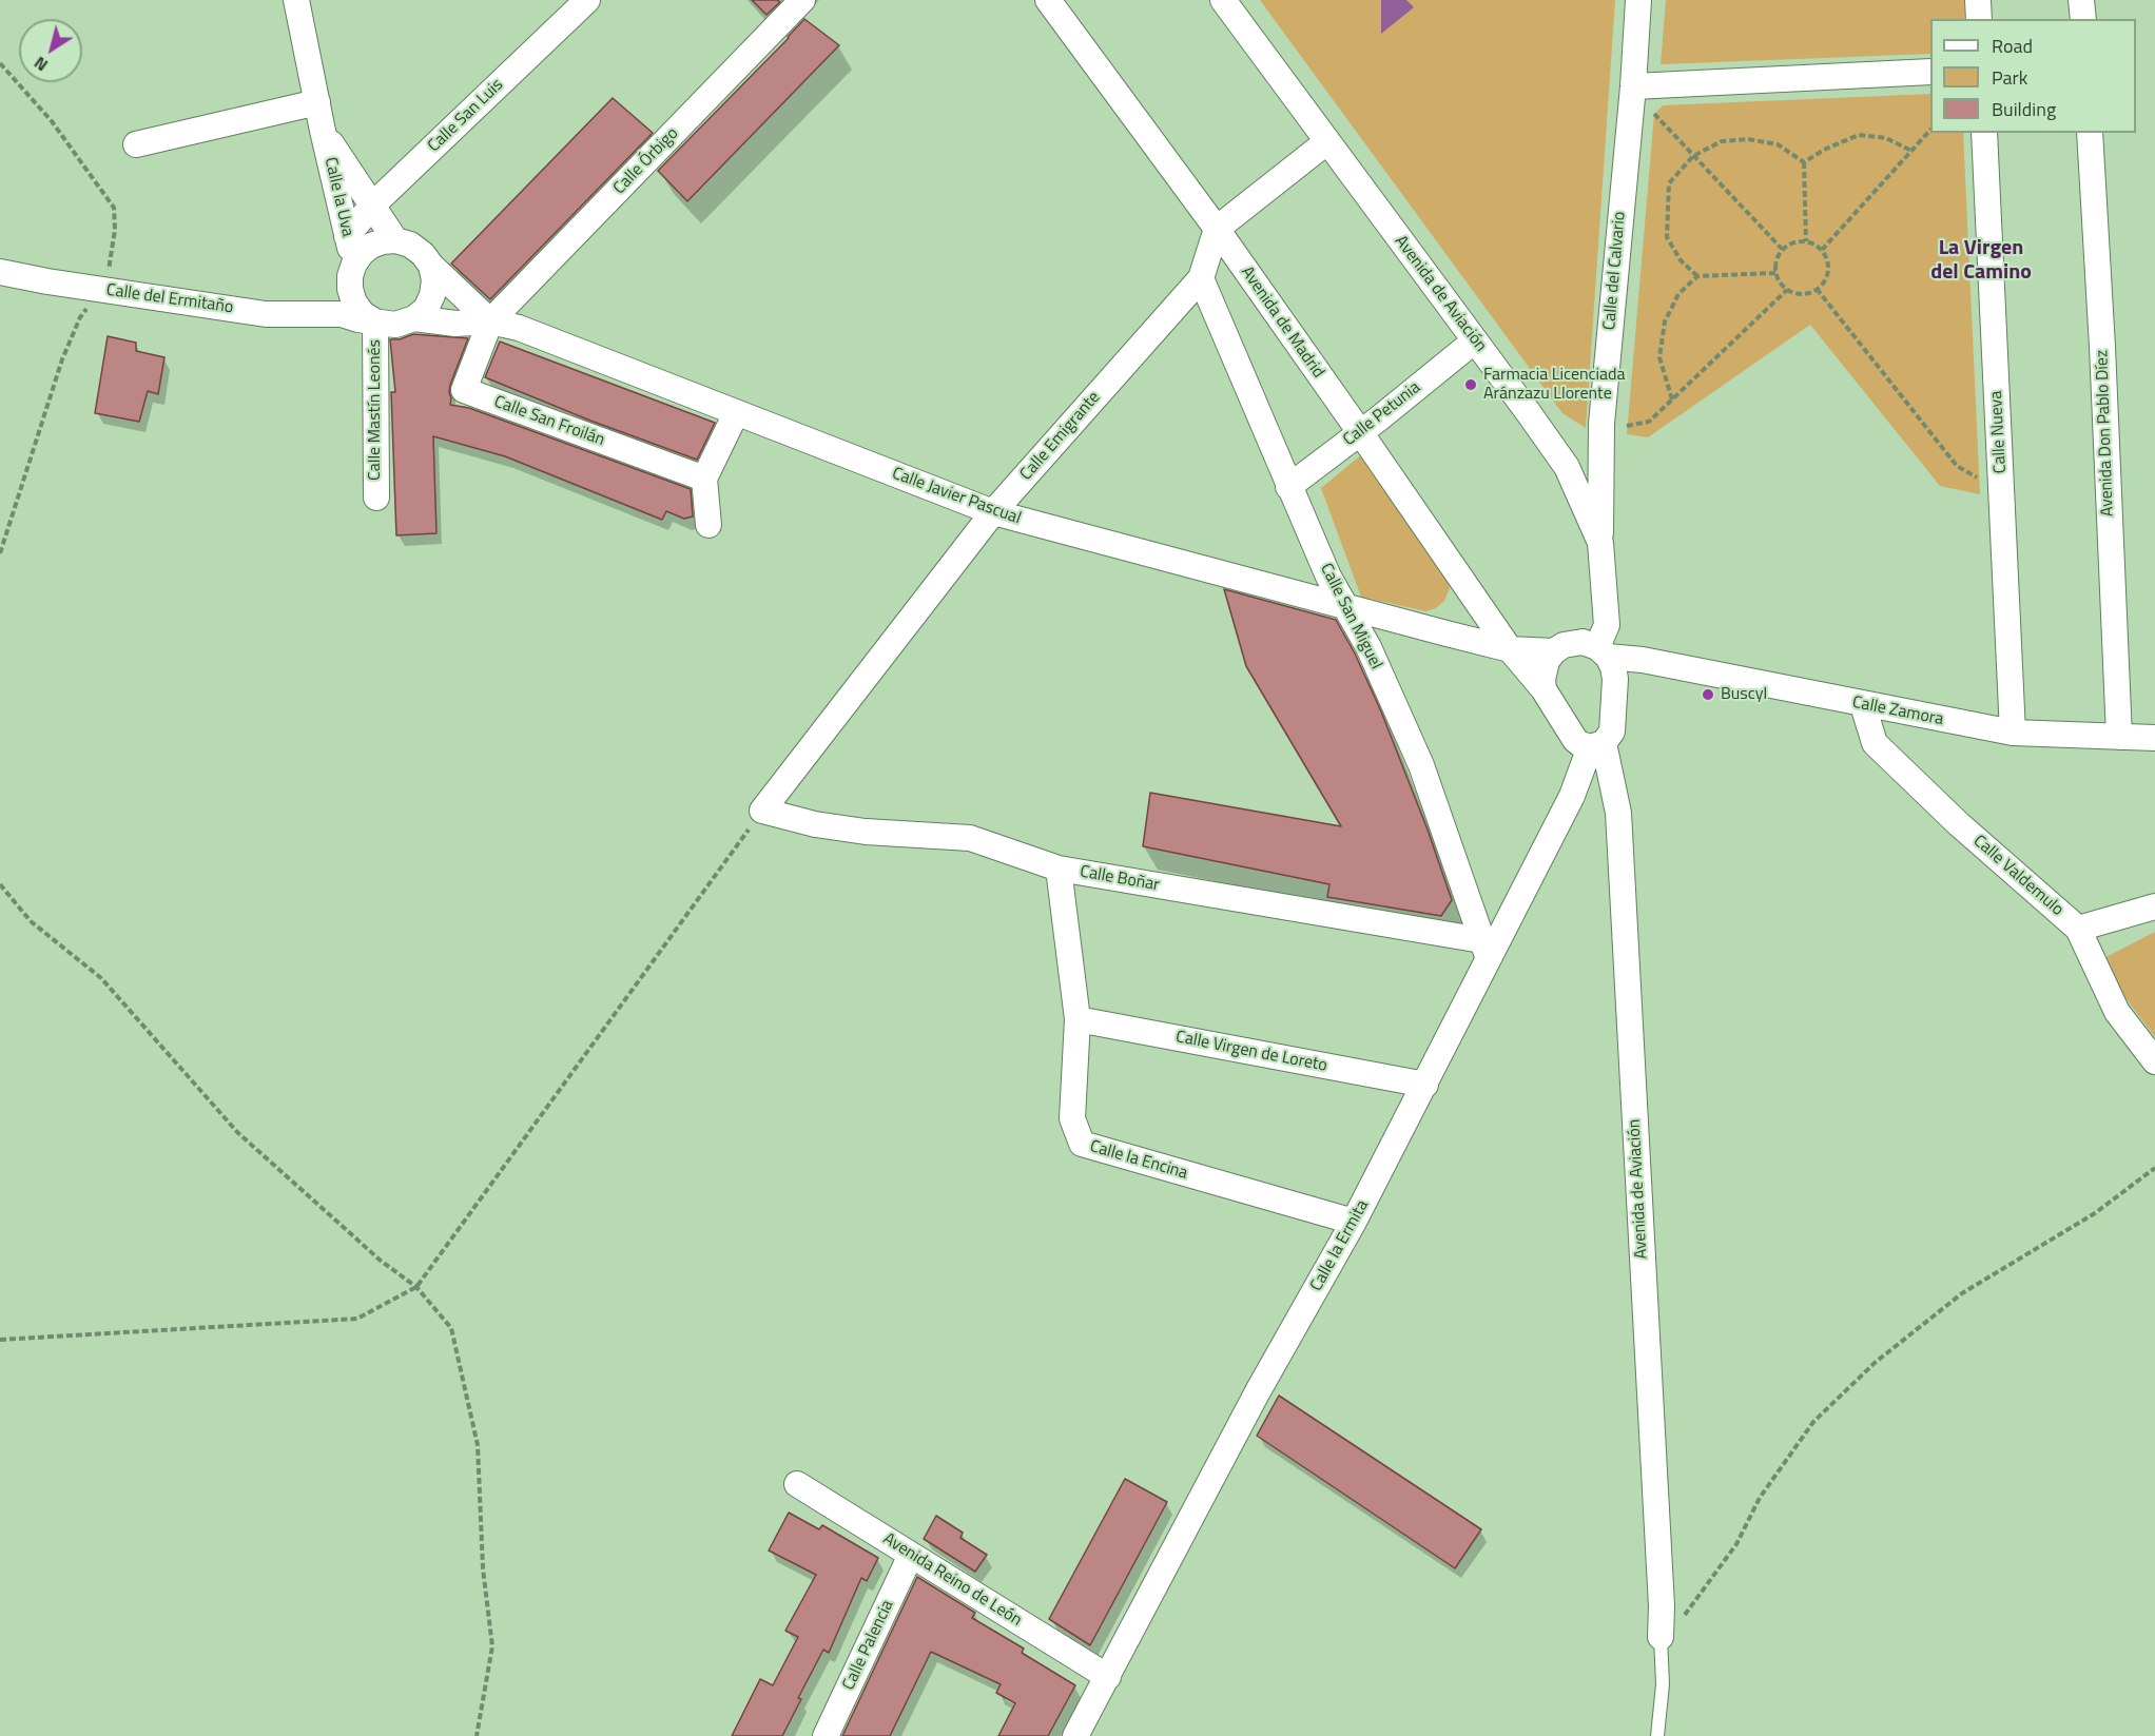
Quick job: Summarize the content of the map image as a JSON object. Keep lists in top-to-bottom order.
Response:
{
  "streets": {
    "street": [
      "Calle San Luis",
      "Calle Órbigo",
      "Calle la Uva",
      "Calle del Calvario",
      "Avenida de Aviación",
      "Calle del Ermitaño",
      "Avenida de Madrid",
      "Calle Mastín Leonés",
      "Calle Petunia",
      "Calle San Froilán",
      "Calle Nueva",
      "Avenida Don Pablo Díez",
      "Calle Emigrante",
      "Calle Javier Pascual",
      "Calle San Miguel",
      "Calle Zamora",
      "Calle Valdemulo",
      "Calle Boñar",
      "Calle Virgen de Loreto",
      "Calle la Encina",
      "Calle la Ermita",
      "Avenida Reino de León",
      "Calle Palencia"
    ]
  },
  "crossings": [
    ["Calle San Luis", "Calle la Uva"],
    ["Calle Órbigo", "Calle San Froilán"],
    ["Calle Órbigo", "Calle Javier Pascual"],
    ["Calle la Uva", "Calle del Ermitaño"],
    ["Calle la Uva", "Calle Mastín Leonés"],
    ["Calle la Uva", "Calle Javier Pascual"],
    ["Calle del Calvario", "Avenida de Aviación"],
    ["Avenida de Aviación", "Calle Petunia"],
    ["Avenida de Aviación", "Calle Javier Pascual"],
    ["Avenida de Aviación", "Calle Zamora"],
    ["Avenida de Aviación", "Calle la Ermita"],
    ["Calle del Ermitaño", "Calle Mastín Leonés"],
    ["Calle del Ermitaño", "Calle Javier Pascual"],
    ["Avenida de Madrid", "Calle Petunia"],
    ["Avenida de Madrid", "Calle Emigrante"],
    ["Avenida de Madrid", "Calle Javier Pascual"],
    ["Calle Mastín Leonés", "Calle Javier Pascual"],
    ["Calle Petunia", "Calle San Miguel"],
    ["Calle San Froilán", "Calle Javier Pascual"],
    ["Calle Nueva", "Calle Zamora"],
    ["Avenida Don Pablo Díez", "Calle Zamora"],
    ["Calle Emigrante", "Calle Javier Pascual"],
    ["Calle Emigrante", "Calle San Miguel"],
    ["Calle Emigrante", "Calle Boñar"],
    ["Calle Javier Pascual", "Calle San Miguel"],
    ["Calle Javier Pascual", "Calle Zamora"],
    ["Calle San Miguel", "Calle Boñar"],
    ["Calle San Miguel", "Calle la Ermita"],
    ["Calle Zamora", "Calle Valdemulo"],
    ["Calle Boñar", "Calle la Encina"],
    ["Calle Boñar", "Calle la Ermita"],
    ["Calle Virgen de Loreto", "Calle la Encina"],
    ["Calle Virgen de Loreto", "Calle la Ermita"],
    ["Calle la Encina", "Calle la Ermita"],
    ["Calle la Ermita", "Avenida Reino de León"],
    ["Avenida Reino de León", "Calle Palencia"]
  ],
  "districts": ["La Virgen del Camino"],
  "places": ["Farmacia Licenciada Aránzazu Llorente", "Buscyl"],
  "legend": ["Road", "Park", "Building"],
  "north": "bottom left"
}
